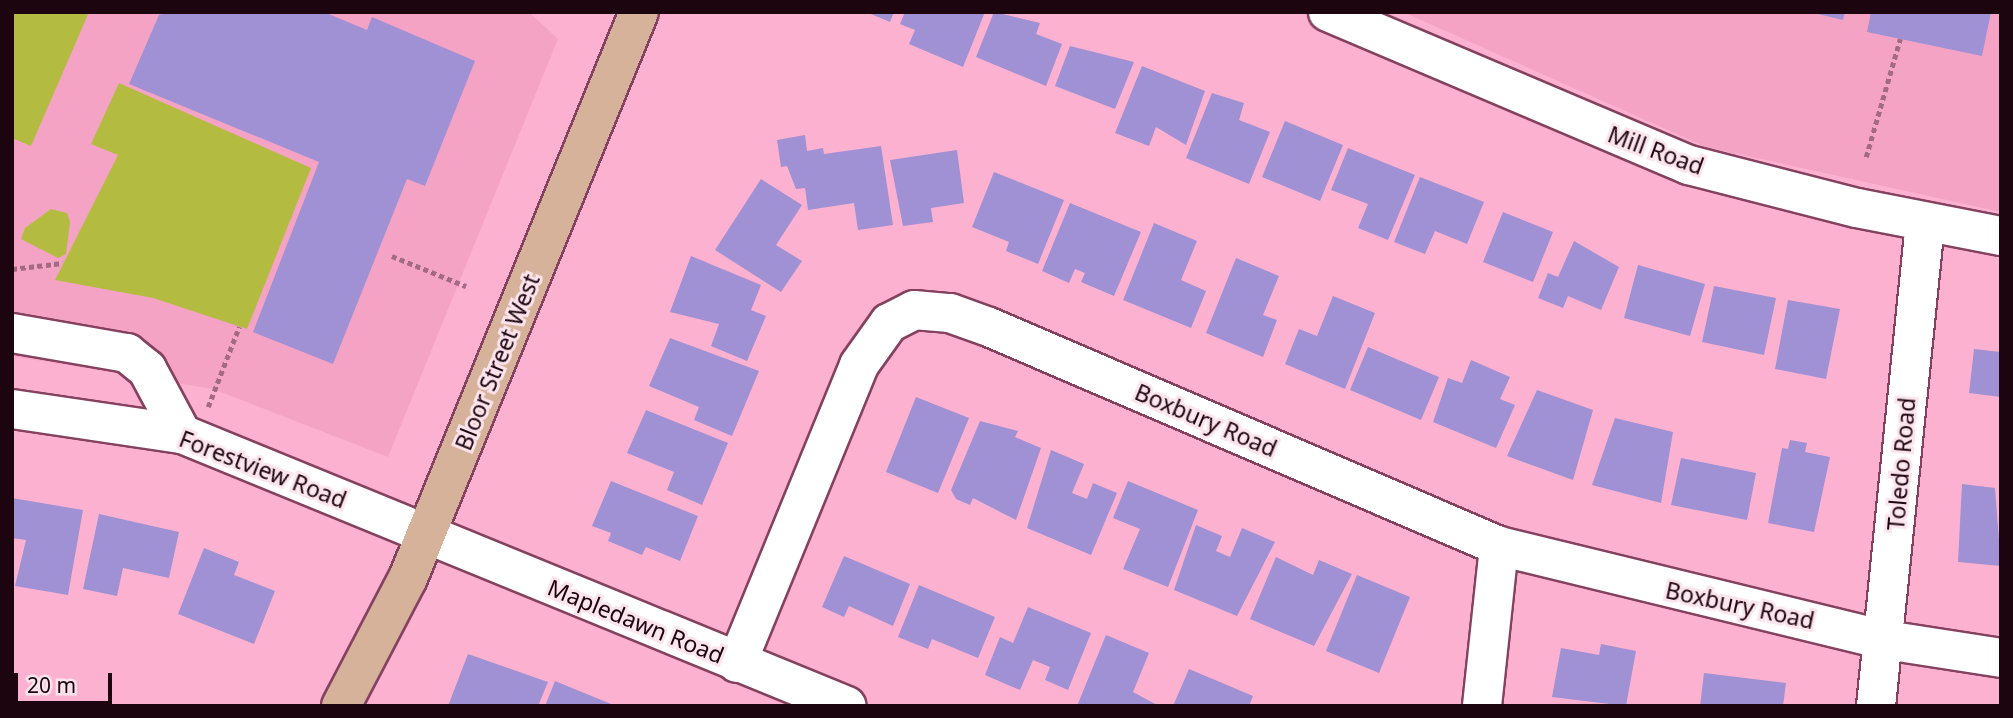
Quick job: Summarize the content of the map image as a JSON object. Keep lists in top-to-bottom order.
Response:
{
  "streets": {
    "main road": ["Bloor Street West"],
    "street": [
      "Mill Road",
      "Boxbury Road",
      "Toledo Road",
      "Forestview Road",
      "Mapledawn Road"
    ]
  },
  "crossings": [
    ["Mill Road", "Toledo Road"],
    ["Bloor Street West", "Forestview Road"],
    ["Bloor Street West", "Mapledawn Road"],
    ["Boxbury Road", "Toledo Road"],
    ["Boxbury Road", "Mapledawn Road"],
    ["Forestview Road", "Mapledawn Road"]
  ],
  "scale_bar": "20 m"
}
